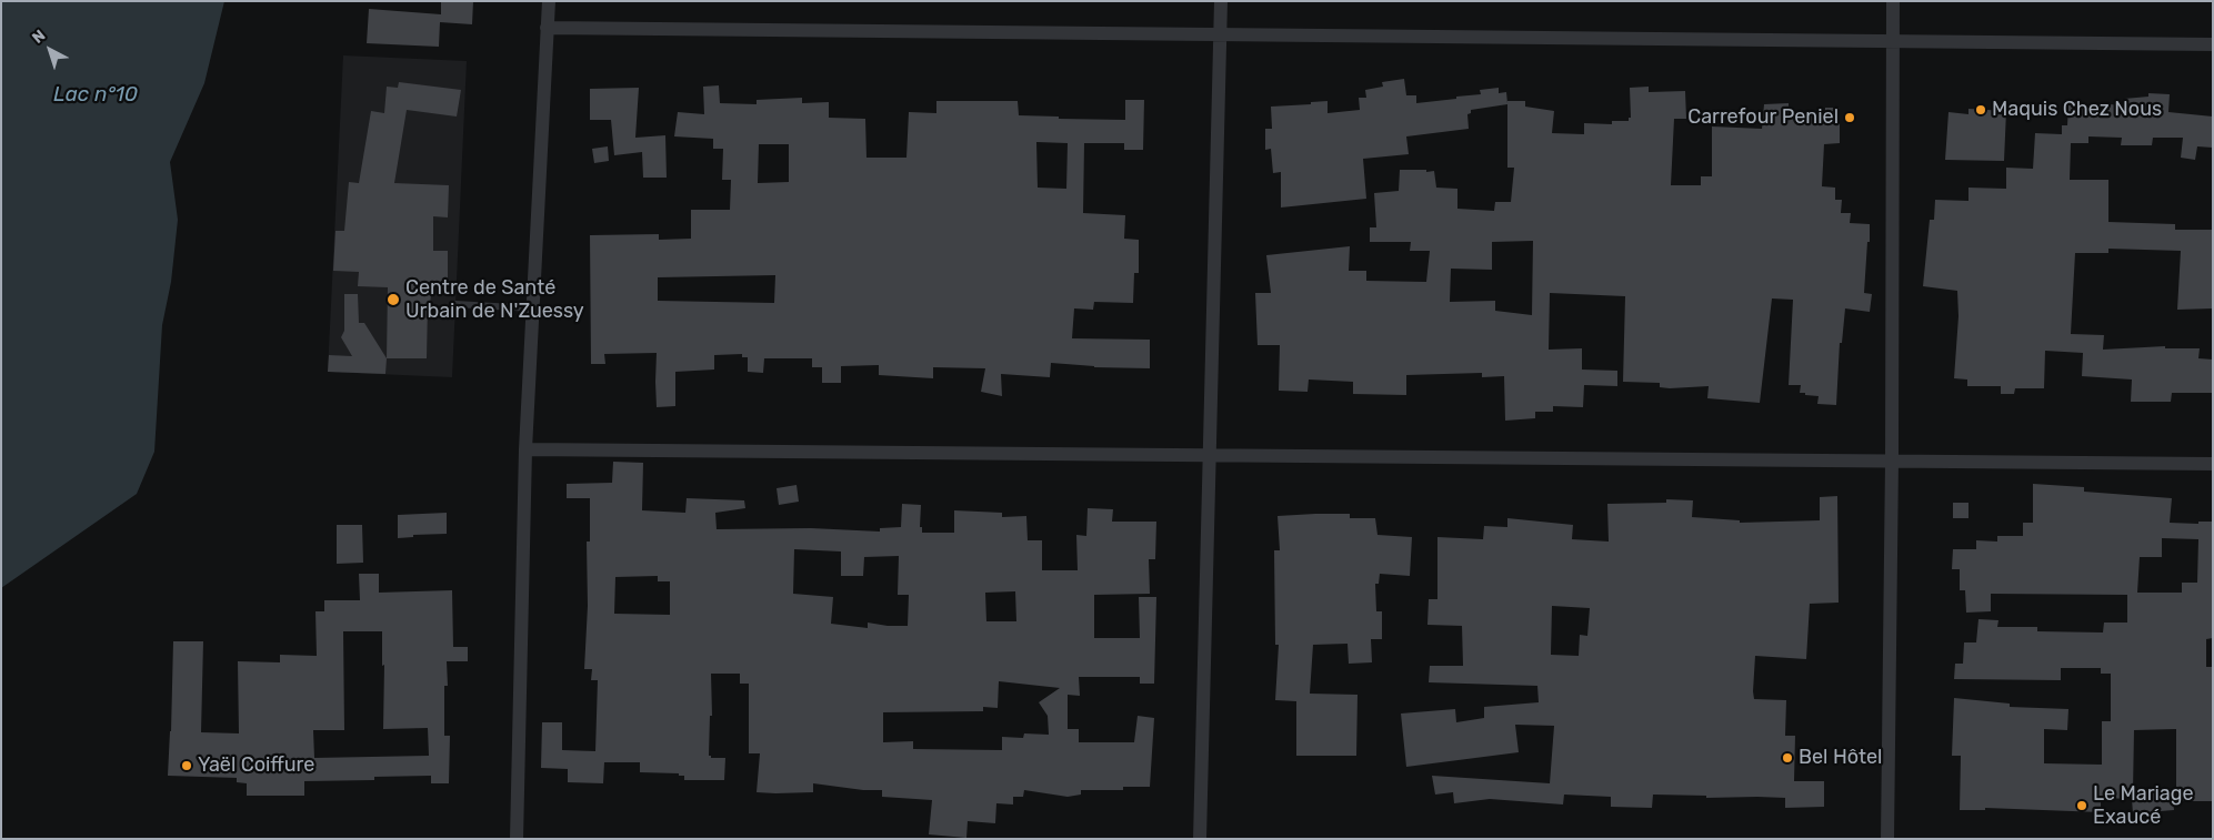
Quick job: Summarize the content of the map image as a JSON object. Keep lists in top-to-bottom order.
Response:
{
  "water": ["Lac n°10"],
  "places": [
    "Maquis Chez Nous",
    "Carrefour Peniel",
    "Centre de Santé Urbain de N'Zuessy",
    "Bel Hôtel",
    "Yaël Coiffure",
    "Le Mariage Exaucé"
  ],
  "north": "top left"
}
